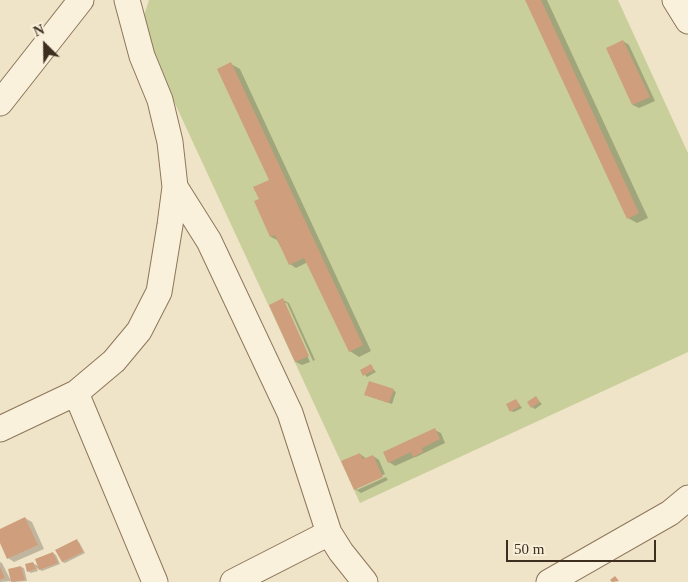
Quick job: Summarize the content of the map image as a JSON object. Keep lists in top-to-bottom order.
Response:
{
  "scale_bar": "50 m",
  "north": "top left"
}
